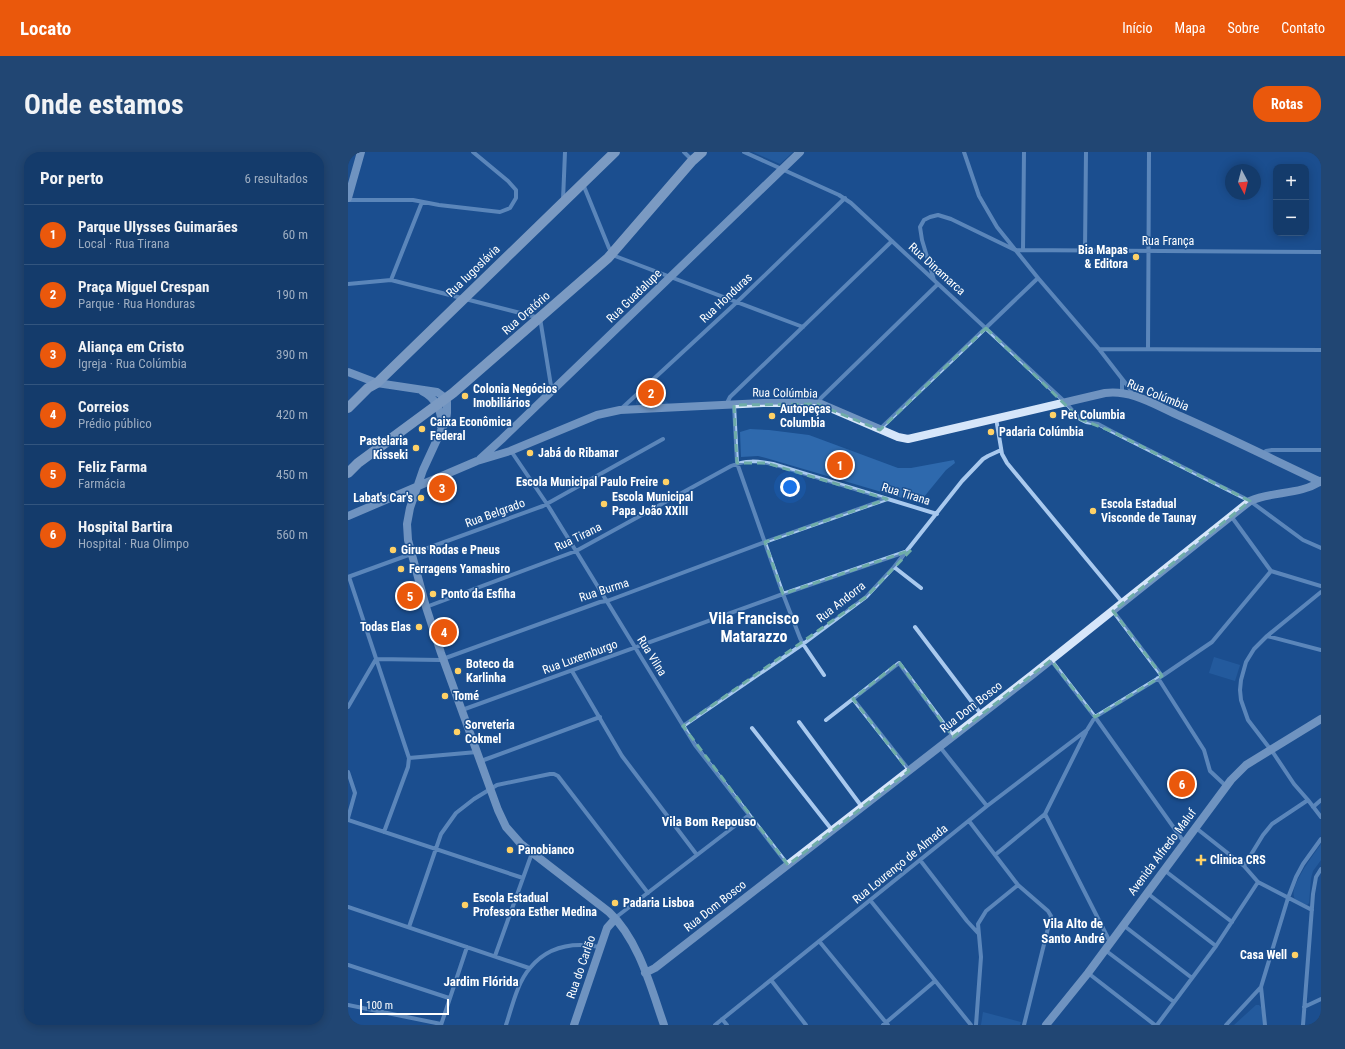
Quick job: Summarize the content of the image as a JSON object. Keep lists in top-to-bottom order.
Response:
{
  "streets": {
    "main road": [
      "Rua Iugoslávia",
      "Rua Guadalupe",
      "Rua Oratório",
      "Rua Colúmbia",
      "Rua Dom Bosco",
      "Avenida Alfredo Maluf",
      "Rua do Carlão"
    ],
    "street": [
      "Rua França",
      "Rua Dinamarca",
      "Rua Honduras",
      "Rua Tirana",
      "Rua Belgrado",
      "Rua Burma",
      "Rua Andorra",
      "Rua Vilna",
      "Rua Luxemburgo",
      "Rua Lourenço de Almada"
    ]
  },
  "crossings": [
    ["Rua Dinamarca", "Rua Guadalupe"],
    ["Rua Dinamarca", "Rua Honduras"],
    ["Rua Dinamarca", "Rua Colúmbia"],
    ["Rua Dinamarca", "Rua Dom Bosco"],
    ["Rua Guadalupe", "Rua Colúmbia"],
    ["Rua Honduras", "Rua Colúmbia"],
    ["Rua Colúmbia", "Rua Vilna"],
    ["Rua Colúmbia", "Rua Dom Bosco"],
    ["Rua Tirana", "Rua Burma"],
    ["Rua Tirana", "Rua Andorra"],
    ["Rua Tirana", "Rua Vilna"],
    ["Rua Belgrado", "Rua Vilna"],
    ["Rua Burma", "Rua Vilna"],
    ["Rua Andorra", "Rua Vilna"],
    ["Rua Andorra", "Rua Luxemburgo"],
    ["Rua Vilna", "Rua Luxemburgo"],
    ["Rua Vilna", "Rua Dom Bosco"]
  ],
  "districts": [
    "Vila Francisco Matarazzo",
    "Vila Bom Repouso",
    "Vila Alto de Santo André",
    "Jardim Flórida"
  ],
  "places": {
    "other": [
      "Bia Mapas & Editora",
      "Colonia Negócios Imobiliários",
      "Pet Columbia",
      "Autopeças Columbia",
      "Caixa Econômica Federal",
      "Padaria Colúmbia",
      "Pastelaria Kisseki",
      "Jabá do Ribamar",
      "Escola Municipal Paulo Freire",
      "Labat's Car's",
      "Escola Municipal Papa João XXIII",
      "Escola Estadual Visconde de Taunay",
      "Girus Rodas e Pneus",
      "Ferragens Yamashiro",
      "Ponto da Esfiha",
      "Todas Elas",
      "Boteco da Karlinha",
      "Tomé",
      "Sorveteria Cokmel",
      "Panobianco",
      "Padaria Lisboa",
      "Escola Estadual Professora Esther Medina",
      "Casa Well"
    ],
    "health": ["Clinica CRS"]
  },
  "scale_bar": "100 m",
  "north": "bottom",
  "page": {
    "header": "Locato",
    "nav": [
      "Início",
      "Mapa",
      "Sobre",
      "Contato"
    ],
    "buttons": "Rotas",
    "title": "Onde estamos",
    "heading": ["Por perto", "6 resultados"],
    "map_buttons": ["+", "−"],
    "list": [
      {
        "mark": "1",
        "name": "Parque Ulysses Guimarães",
        "note": "Local · Rua Tirana",
        "value": "60 m"
      },
      {
        "mark": "2",
        "name": "Praça Miguel Crespan",
        "note": "Parque · Rua Honduras",
        "value": "190 m"
      },
      {
        "mark": "3",
        "name": "Aliança em Cristo",
        "note": "Igreja · Rua Colúmbia",
        "value": "390 m"
      },
      {
        "mark": "4",
        "name": "Correios",
        "note": "Prédio público",
        "value": "420 m"
      },
      {
        "mark": "5",
        "name": "Feliz Farma",
        "note": "Farmácia",
        "value": "450 m"
      },
      {
        "mark": "6",
        "name": "Hospital Bartira",
        "note": "Hospital · Rua Olimpo",
        "value": "560 m"
      }
    ],
    "pins": [
      "2",
      "1",
      "3",
      "5",
      "4",
      "6"
    ],
    "scale": "100 m"
  }
}
